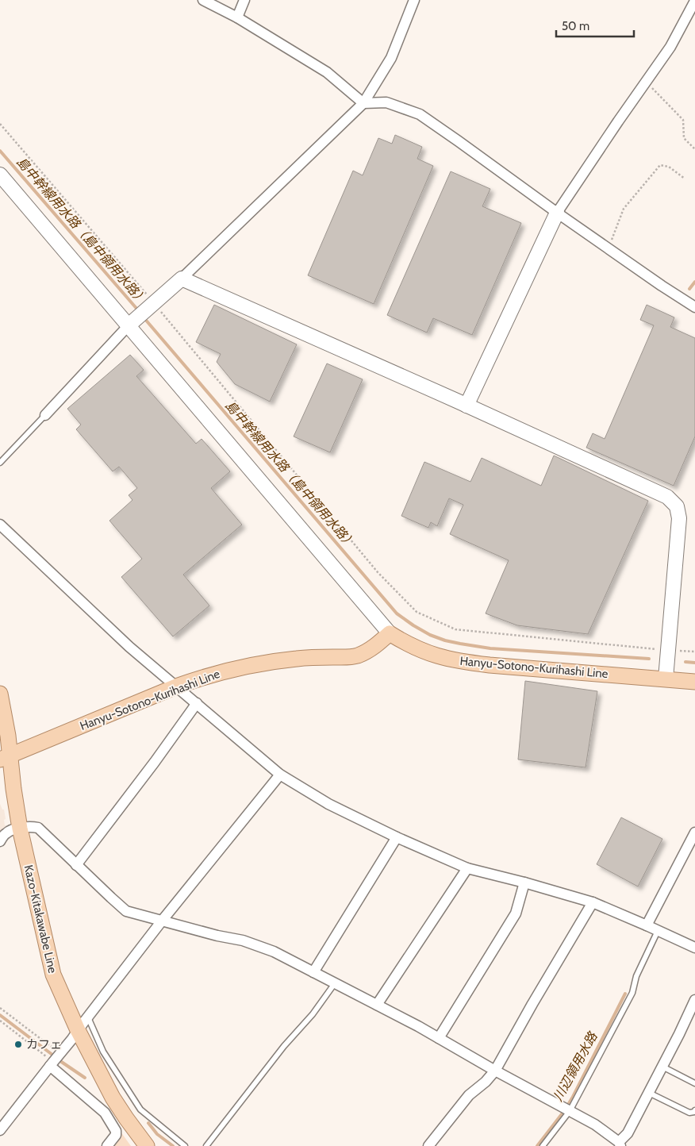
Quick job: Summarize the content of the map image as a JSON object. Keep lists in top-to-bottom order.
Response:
{
  "streets": {
    "main road": ["Hanyu-Sotono-Kurihashi Line", "Kazo-Kitakawabe Line"]
  },
  "crossings": [
    ["Hanyu-Sotono-Kurihashi Line", "Kazo-Kitakawabe Line"]
  ],
  "water": ["島中幹線用水路（島中領用水路）", "川辺領用水路"],
  "places": ["カフェ"],
  "scale_bar": "50 m"
}
